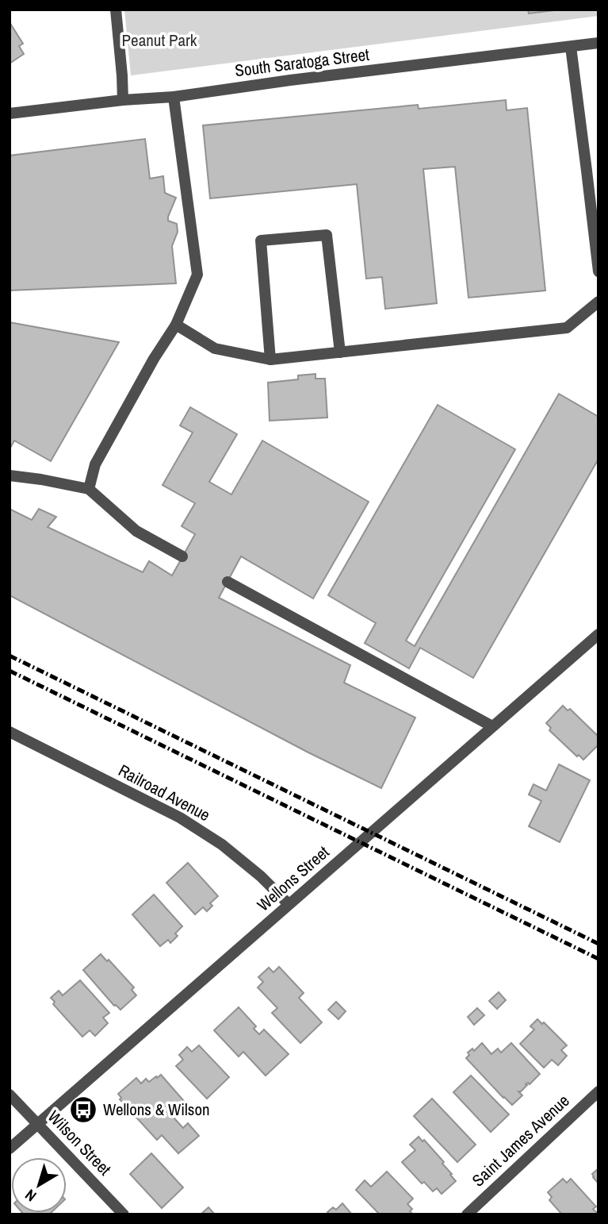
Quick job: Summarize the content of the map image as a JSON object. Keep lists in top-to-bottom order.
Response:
{
  "streets": {
    "street": [
      "South Saratoga Street",
      "Railroad Avenue",
      "Wellons Street",
      "Saint James Avenue",
      "Wilson Street"
    ]
  },
  "crossings": [
    ["Railroad Avenue", "Wellons Street"],
    ["Wellons Street", "Wilson Street"]
  ],
  "parks": ["Peanut Park"],
  "places": {
    "bus stop": ["Wellons & Wilson"]
  },
  "north": "bottom left"
}
